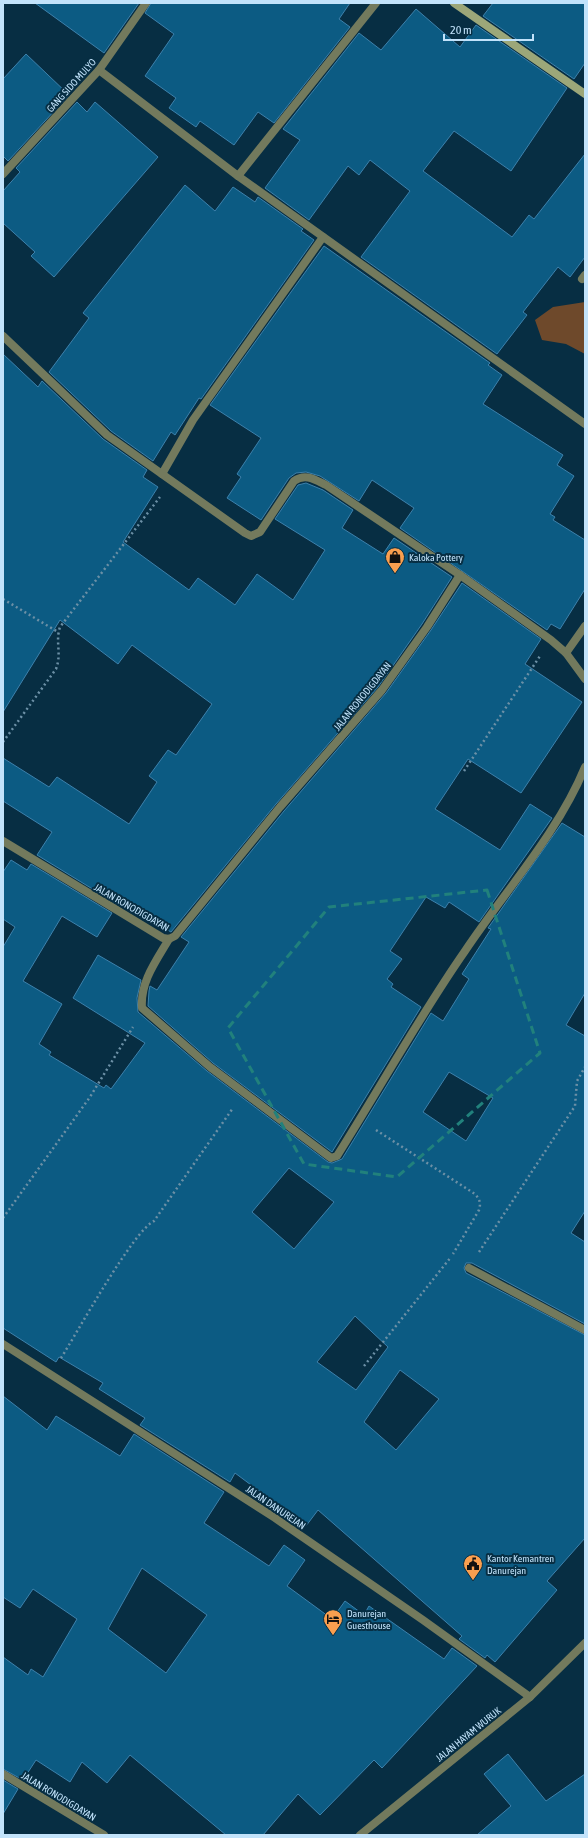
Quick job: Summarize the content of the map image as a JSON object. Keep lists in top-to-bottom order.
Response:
{
  "streets": {
    "street": [
      "GANG SIDO MULYO",
      "JALAN RONODIGDAYAN",
      "JALAN DANUREJAN",
      "JALAN HAYAM WURUK"
    ]
  },
  "crossings": [
    ["JALAN DANUREJAN", "JALAN HAYAM WURUK"]
  ],
  "places": {
    "shop": ["Kaloka Pottery"],
    "public building": ["Kantor Kemantren Danurejan"],
    "hotel": ["Danurejan Guesthouse"]
  },
  "scale_bar": "20 m"
}
